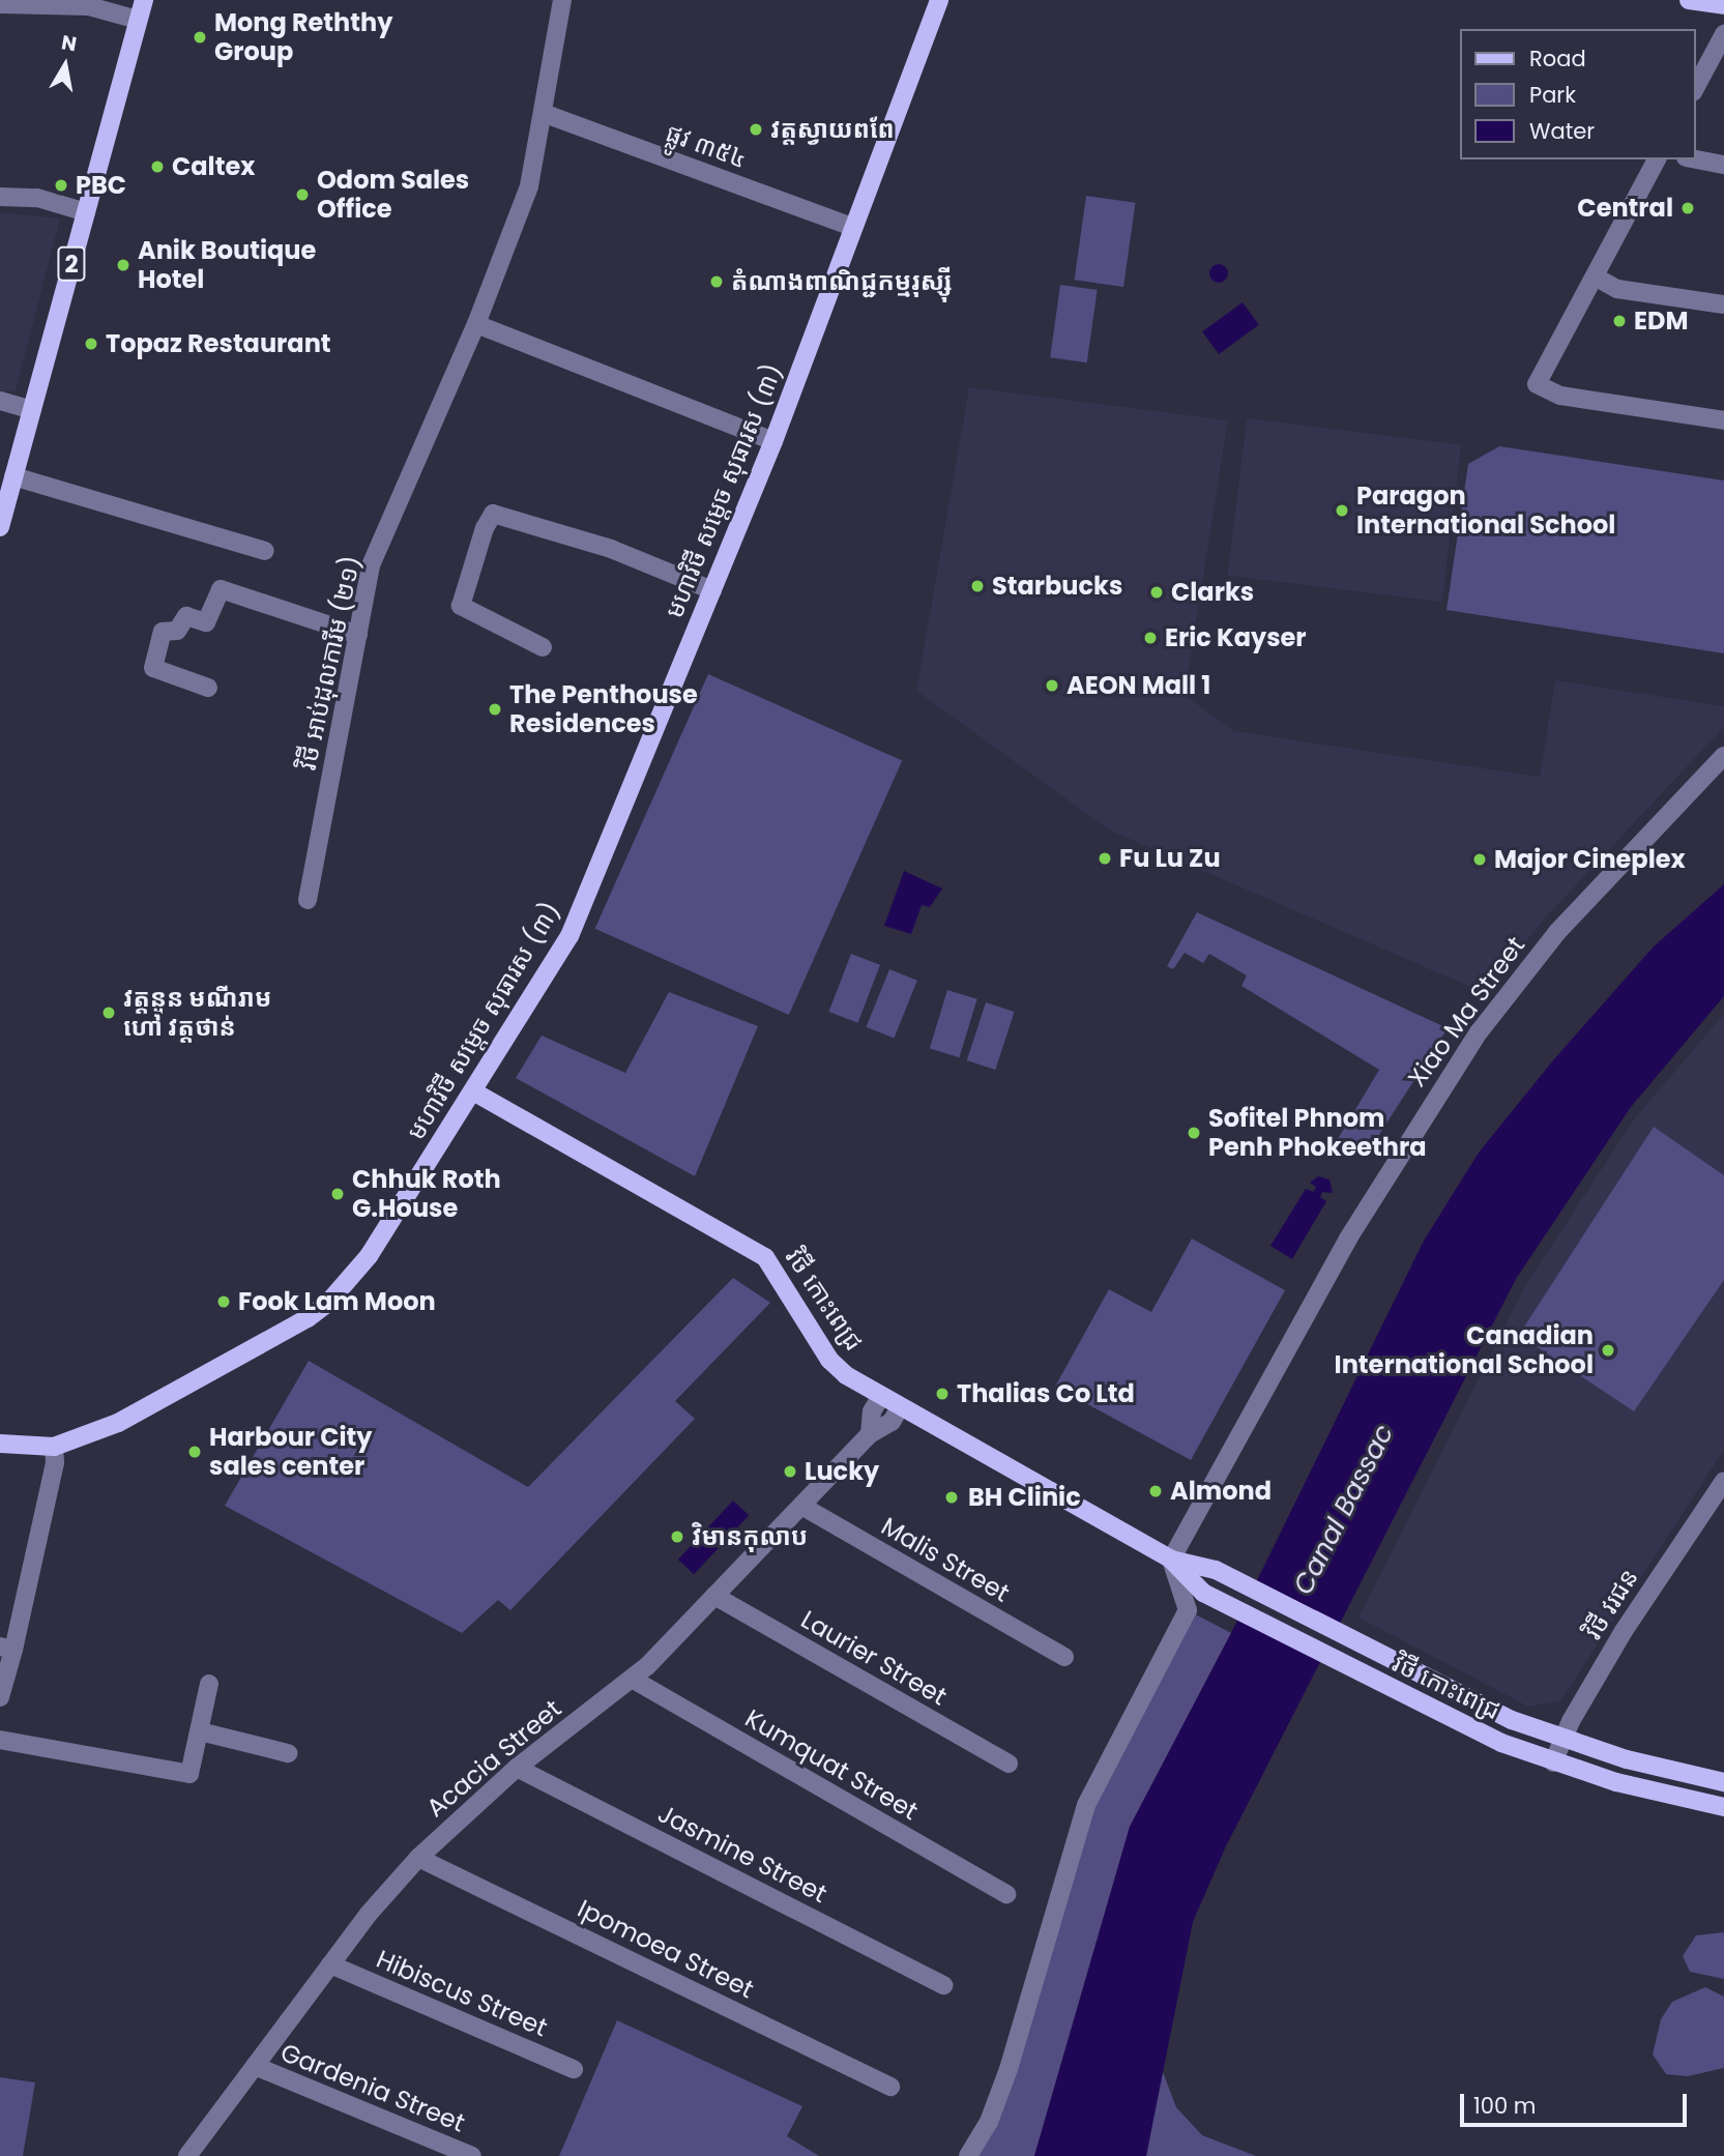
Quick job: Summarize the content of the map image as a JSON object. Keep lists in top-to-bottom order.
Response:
{
  "streets": {
    "main road": ["2", "មហាវិថី សម្តេច សុធារស (៣)", "វិថី កោះពេជ្រ"],
    "street": [
      "ផ្លូវ ៣៥៤",
      "វិថី អាប់ដុលការីម (២១)",
      "Xiao Ma Street",
      "Malis Street",
      "វិថី វរជន",
      "Laurier Street",
      "Acacia Street",
      "Kumquat Street",
      "Jasmine Street",
      "Ipomoea Street",
      "Hibiscus Street",
      "Gardenia Street"
    ]
  },
  "crossings": [
    ["ផ្លូវ ៣៥៤", "មហាវិថី សម្តេច សុធារស (៣)"],
    ["ផ្លូវ ៣៥៤", "វិថី អាប់ដុលការីម (២១)"],
    ["មហាវិថី សម្តេច សុធារស (៣)", "វិថី កោះពេជ្រ"],
    ["Xiao Ma Street", "វិថី កោះពេជ្រ"],
    ["វិថី កោះពេជ្រ", "វិថី វរជន"],
    ["វិថី កោះពេជ្រ", "Acacia Street"],
    ["Malis Street", "Acacia Street"],
    ["Laurier Street", "Acacia Street"],
    ["Acacia Street", "Kumquat Street"],
    ["Acacia Street", "Jasmine Street"],
    ["Acacia Street", "Ipomoea Street"],
    ["Acacia Street", "Hibiscus Street"],
    ["Acacia Street", "Gardenia Street"]
  ],
  "water": ["Canal Bassac"],
  "places": [
    "Mong Reththy Group",
    "វត្តស្វាយពពែ",
    "Caltex",
    "PBC",
    "Odom Sales Office",
    "Central",
    "Anik Boutique Hotel",
    "តំណាងពាណិជ្ជកម្មរុស្ស៊ី",
    "EDM",
    "Topaz Restaurant",
    "Paragon International School",
    "Starbucks",
    "Clarks",
    "Eric Kayser",
    "AEON Mall 1",
    "The Penthouse Residences",
    "Fu Lu Zu",
    "Major Cineplex",
    "វត្តនួន មណីរាម ហៅ វត្តថាន់",
    "Sofitel Phnom Penh Phokeethra",
    "Chhuk Roth G.House",
    "Fook Lam Moon",
    "Canadian International School",
    "Thalias Co Ltd",
    "Harbour City sales center",
    "Lucky",
    "Almond",
    "BH Clinic",
    "វិមានកុលាប"
  ],
  "legend": ["Road", "Park", "Water"],
  "scale_bar": "100 m",
  "north": "top"
}
